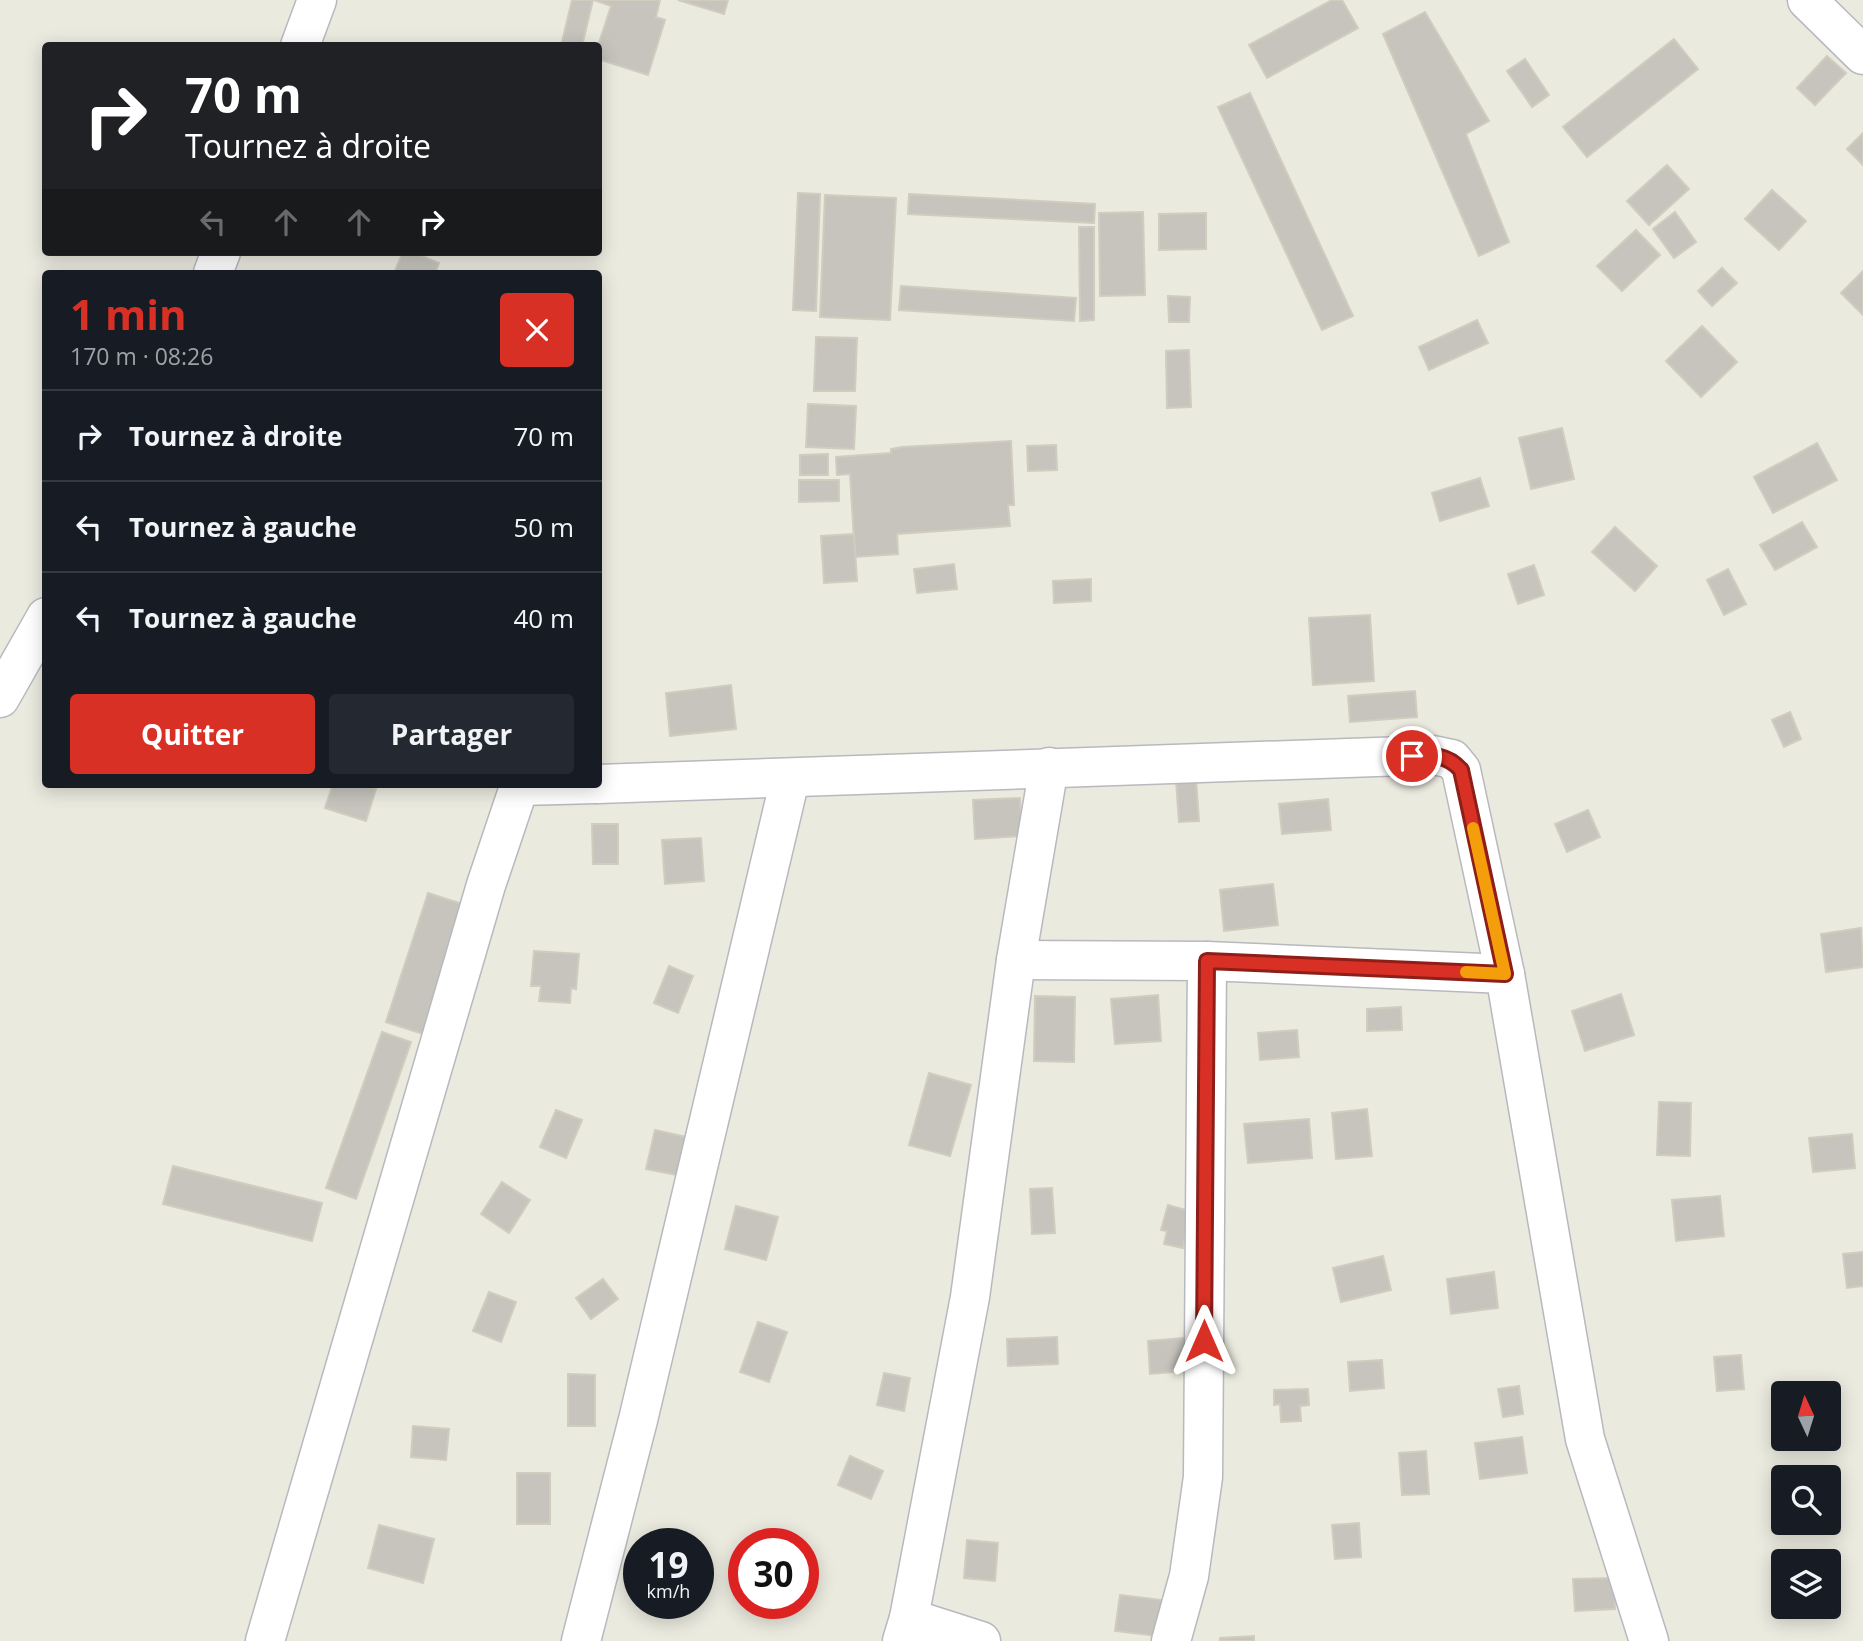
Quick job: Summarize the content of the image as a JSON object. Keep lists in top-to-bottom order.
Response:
{
  "north": "top",
  "page": {
    "turn": ["70 m", "Tournez à droite"],
    "heading": ["1 min", "170 m · 08:26"],
    "list": [
      {
        "name": "Tournez à droite",
        "value": "70 m"
      },
      {
        "name": "Tournez à gauche",
        "value": "50 m"
      },
      {
        "name": "Tournez à gauche",
        "value": "40 m"
      }
    ],
    "buttons": ["Quitter", "Partager"],
    "speed": "19 km/h",
    "limit": "30"
  }
}
